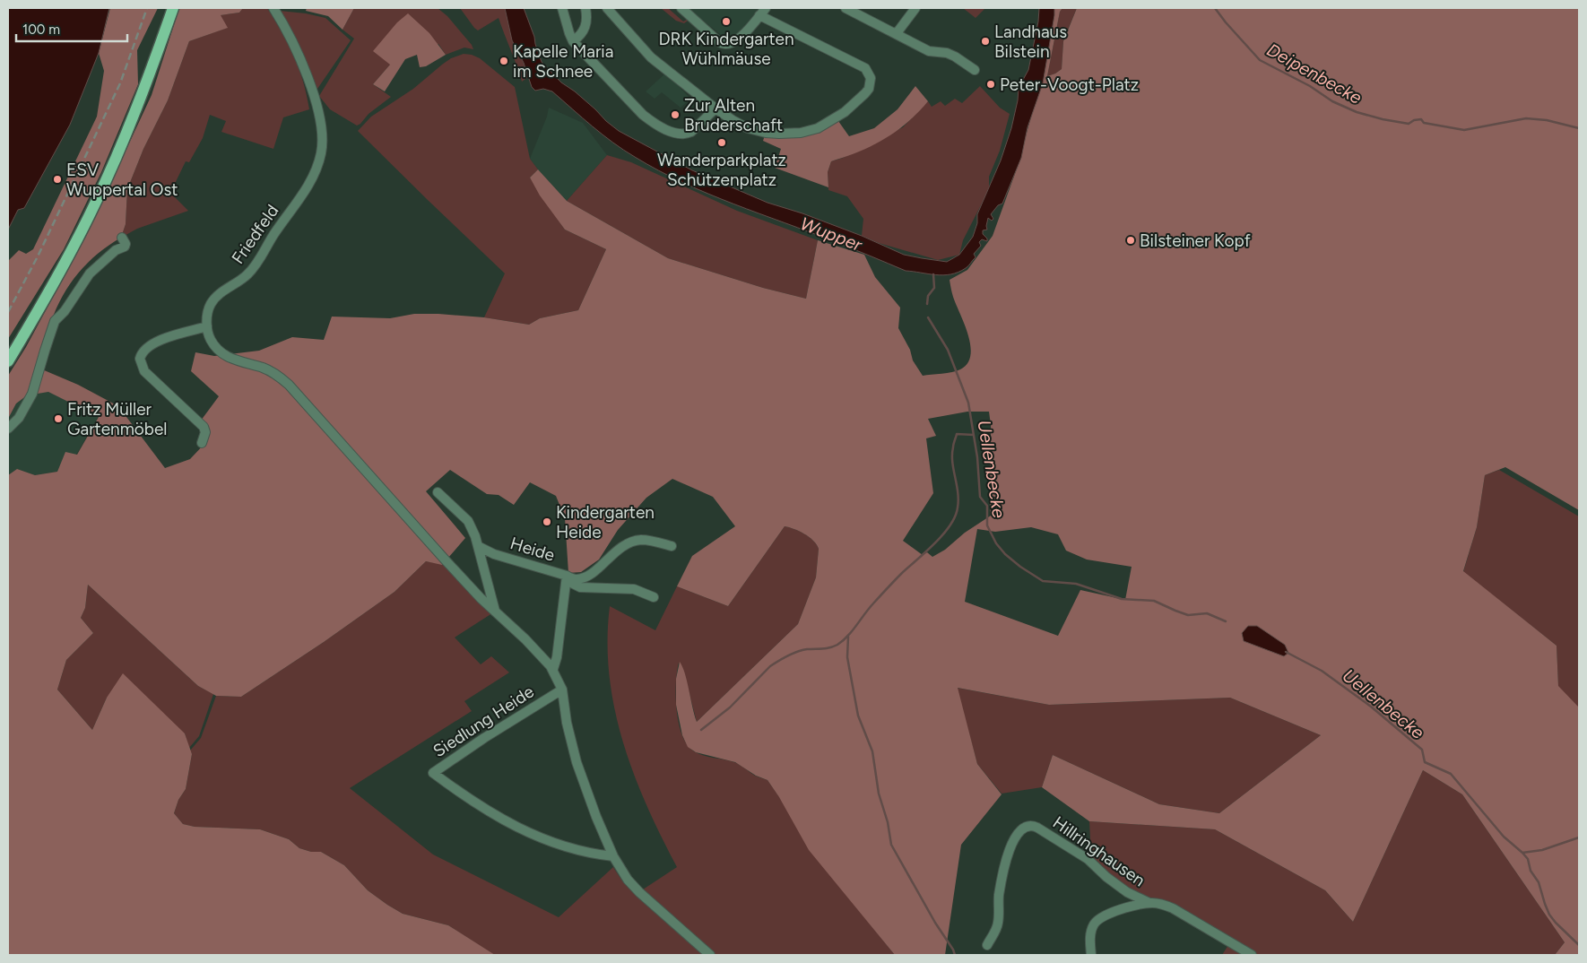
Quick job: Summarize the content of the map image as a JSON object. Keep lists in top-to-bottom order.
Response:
{
  "streets": {
    "street": [
      "Friedfeld",
      "Heide",
      "Siedlung Heide",
      "Hillringhausen"
    ]
  },
  "water": ["Deipenbecke", "Wupper", "Uellenbecke"],
  "places": [
    "DRK Kindergarten Wühlmäuse",
    "Landhaus Bilstein",
    "Kapelle Maria im Schnee",
    "Peter-Voogt-Platz",
    "Zur Alten Bruderschaft",
    "Wanderparkplatz Schützenplatz",
    "ESV Wuppertal Ost",
    "Bilsteiner Kopf",
    "Fritz Müller Gartenmöbel",
    "Kindergarten Heide"
  ],
  "scale_bar": "100 m"
}
